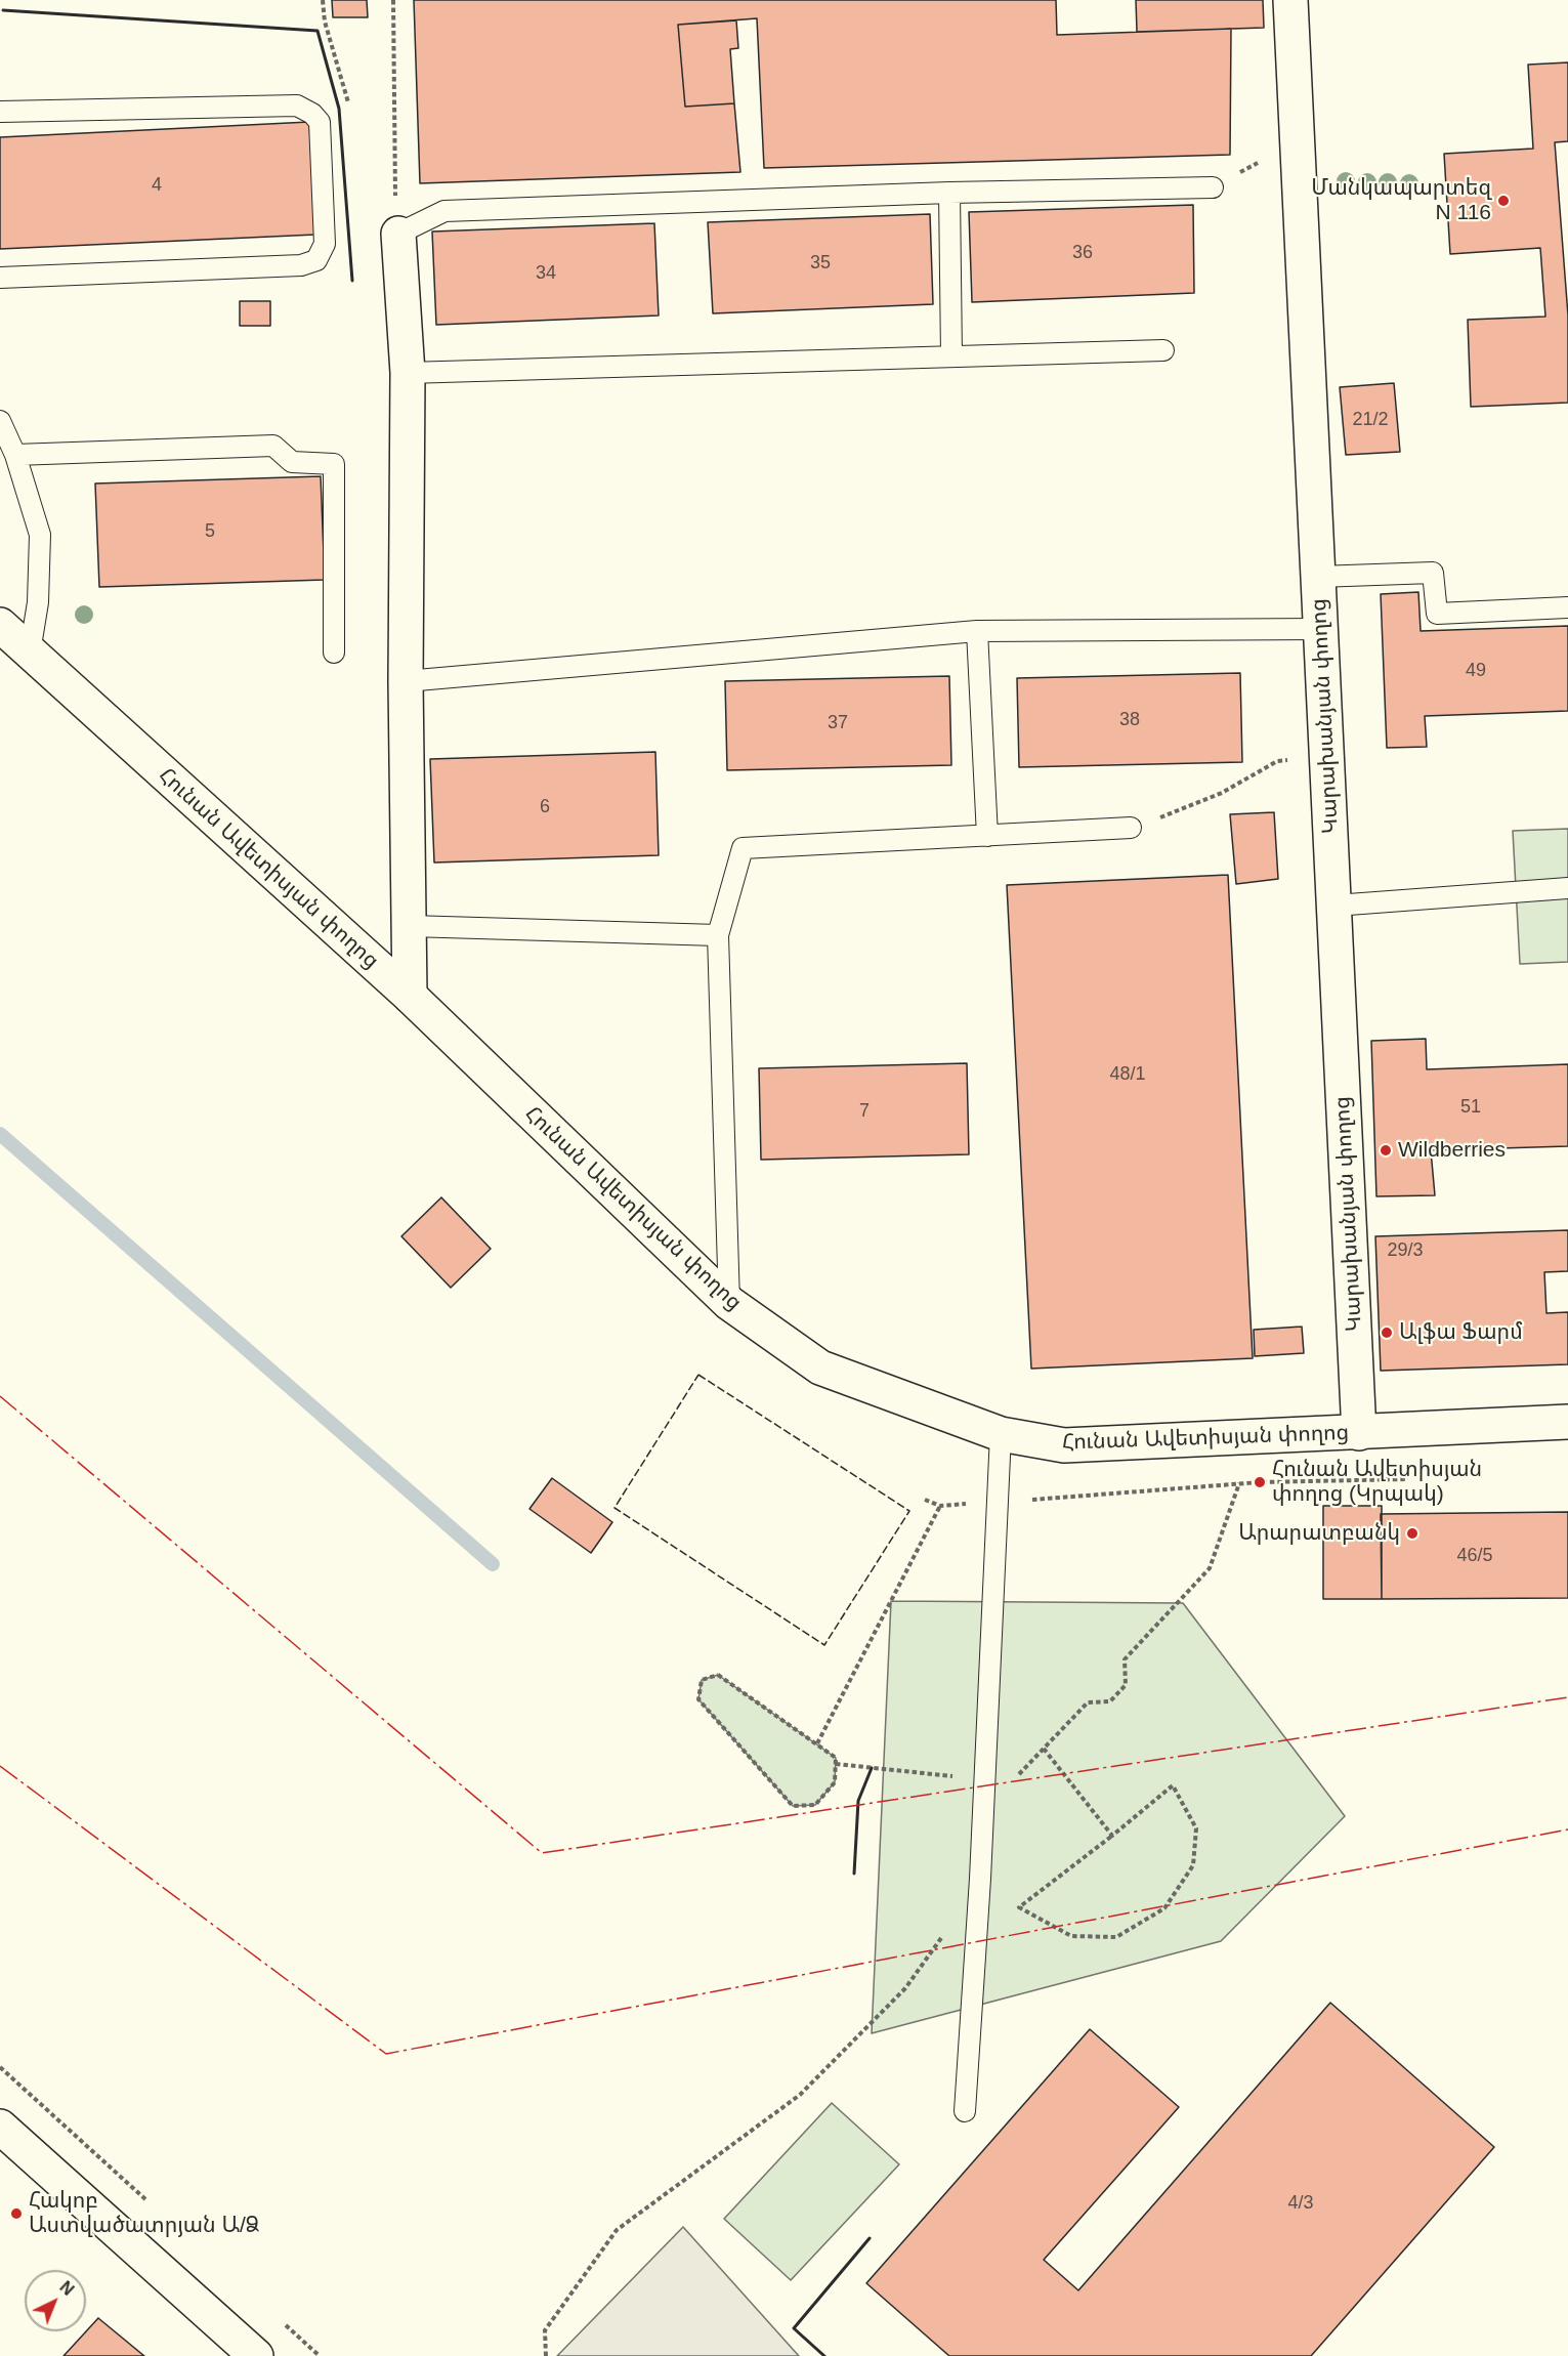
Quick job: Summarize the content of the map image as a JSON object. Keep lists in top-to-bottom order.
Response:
{
  "streets": {
    "street": ["Կարախանյան փողոց", "Հունան Ավետիսյան փողոց"]
  },
  "crossings": [
    ["Կարախանյան փողոց", "Հունան Ավետիսյան փողոց"]
  ],
  "places": [
    "Մանկապարտեզ N 116",
    "Wildberries",
    "Ալֆա Ֆարմ",
    "Հունան Ավետիսյան փողոց (Կրպակ)",
    "Արարատբանկ",
    "Հակոբ Աստվածատրյան Ա/Ձ"
  ],
  "house_numbers": [
    "4",
    "36",
    "35",
    "34",
    "21/2",
    "5",
    "49",
    "38",
    "37",
    "6",
    "48/1",
    "51",
    "7",
    "29/3",
    "46/5",
    "4/3"
  ],
  "north": "top right"
}
